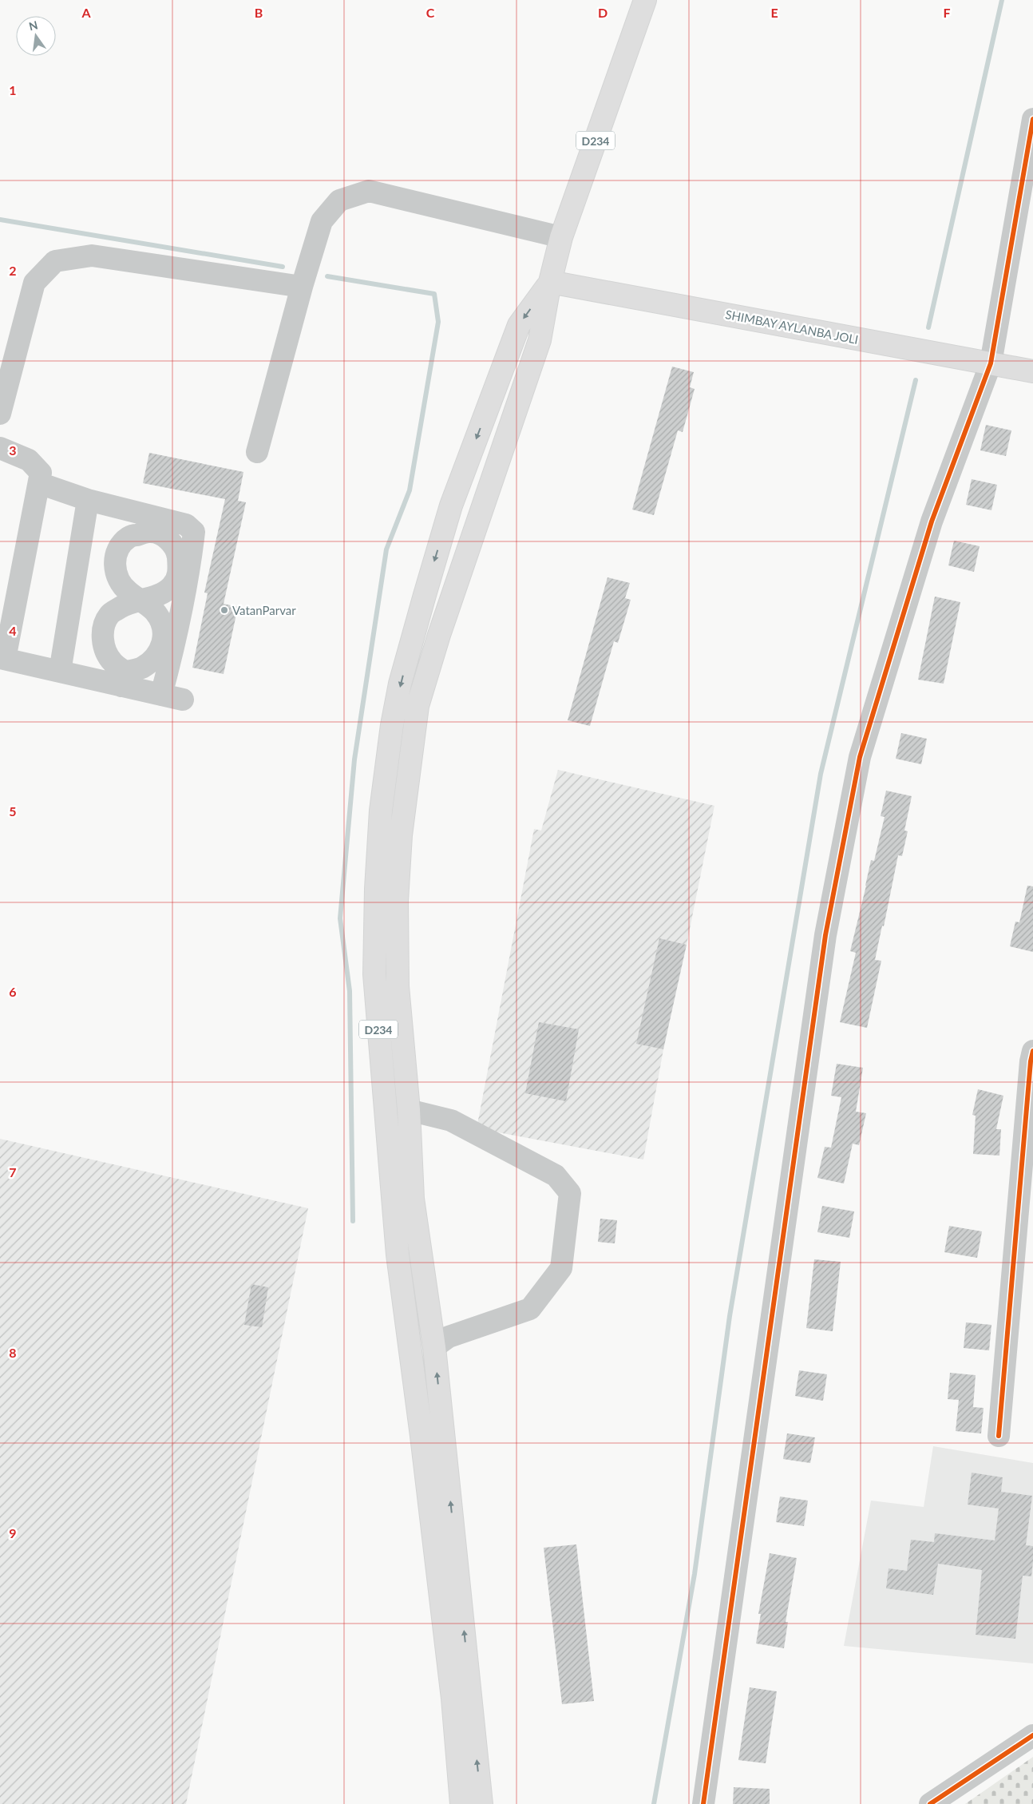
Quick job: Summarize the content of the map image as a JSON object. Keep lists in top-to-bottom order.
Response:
{
  "streets": {
    "main road": ["D234"]
  },
  "places": ["VatanParvar"],
  "north": "top",
  "grid": {
    "columns": [
      "A",
      "B",
      "C",
      "D",
      "E",
      "F"
    ],
    "rows": [
      "1",
      "2",
      "3",
      "4",
      "5",
      "6",
      "7",
      "8",
      "9"
    ]
  }
}
